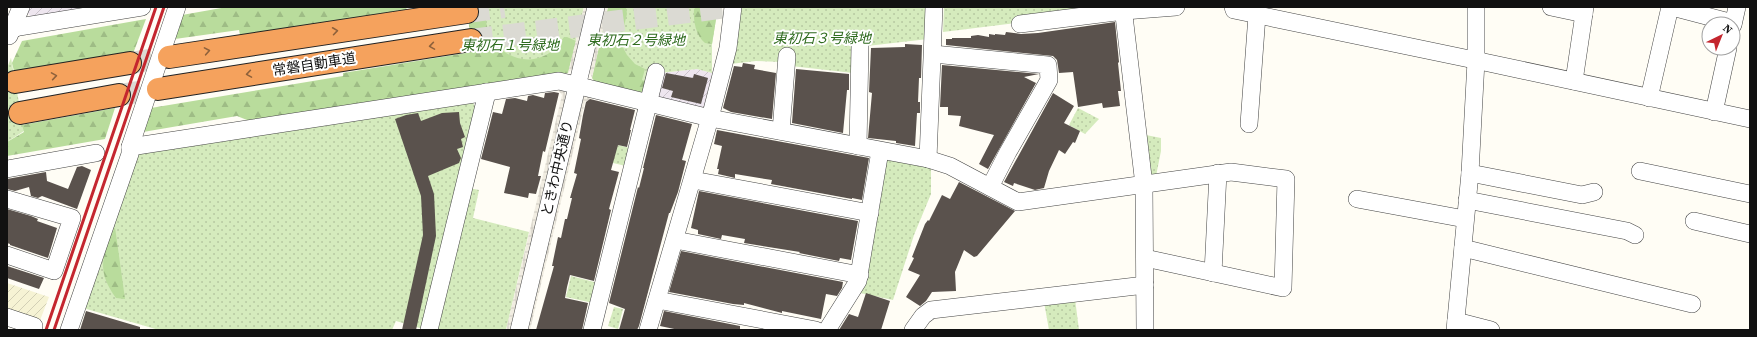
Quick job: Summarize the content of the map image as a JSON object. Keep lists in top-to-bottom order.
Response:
{
  "streets": {
    "highway": ["常磐自動車道"],
    "street": ["ときわ中央通り"]
  },
  "parks": ["東初石３号緑地", "東初石２号緑地", "東初石１号緑地"],
  "north": "top right"
}
